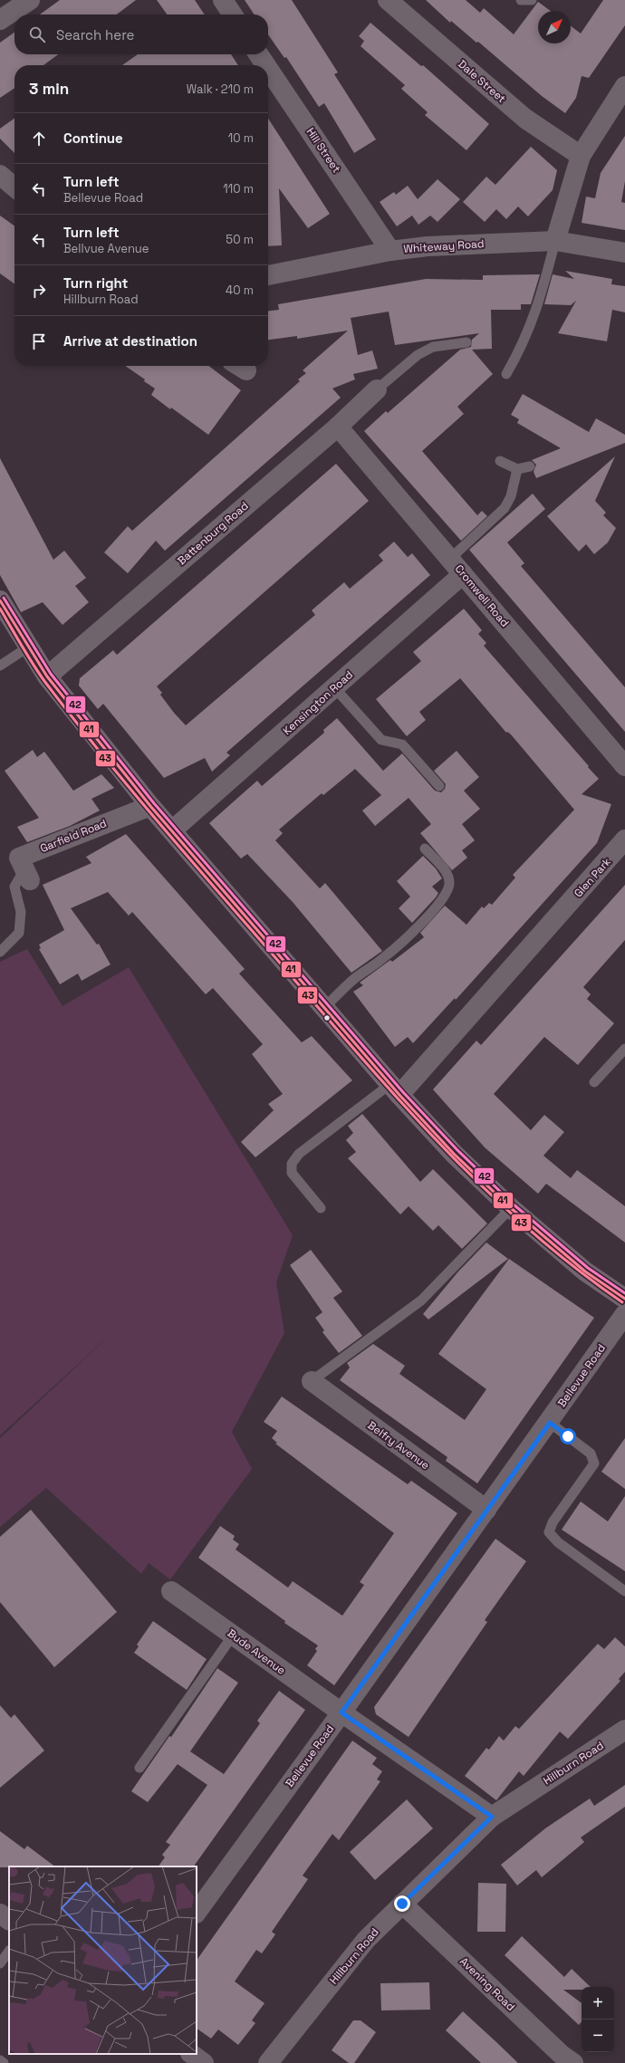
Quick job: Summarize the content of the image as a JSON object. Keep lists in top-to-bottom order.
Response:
{
  "streets": {
    "street": [
      "Dale Street",
      "Hill Street",
      "Whiteway Road",
      "Battenburg Road",
      "Cromwell Road",
      "Kensington Road",
      "Garfield Road",
      "Glen Park",
      "Bellevue Road",
      "Belfry Avenue",
      "Bude Avenue",
      "Hillburn Road",
      "Avening Road"
    ]
  },
  "crossings": [
    ["Hill Street", "Whiteway Road"],
    ["Battenburg Road", "Cromwell Road"],
    ["Cromwell Road", "Kensington Road"],
    ["Bellevue Road", "Belfry Avenue"],
    ["Bellevue Road", "Bude Avenue"],
    ["Bude Avenue", "Hillburn Road"],
    ["Hillburn Road", "Avening Road"]
  ],
  "lines": ["transit line 42", "transit line 41", "transit line 43"],
  "north": "top right",
  "page": {
    "search": "Search here",
    "heading": ["3 min", "Walk · 210 m"],
    "list": [
      ["Continue", "10 m"],
      ["Turn left", "Bellevue Road", "110 m"],
      ["Turn left", "Bellvue Avenue", "50 m"],
      ["Turn right", "Hillburn Road", "40 m"],
      "Arrive at destination"
    ],
    "map_buttons": ["+", "−"]
  }
}
